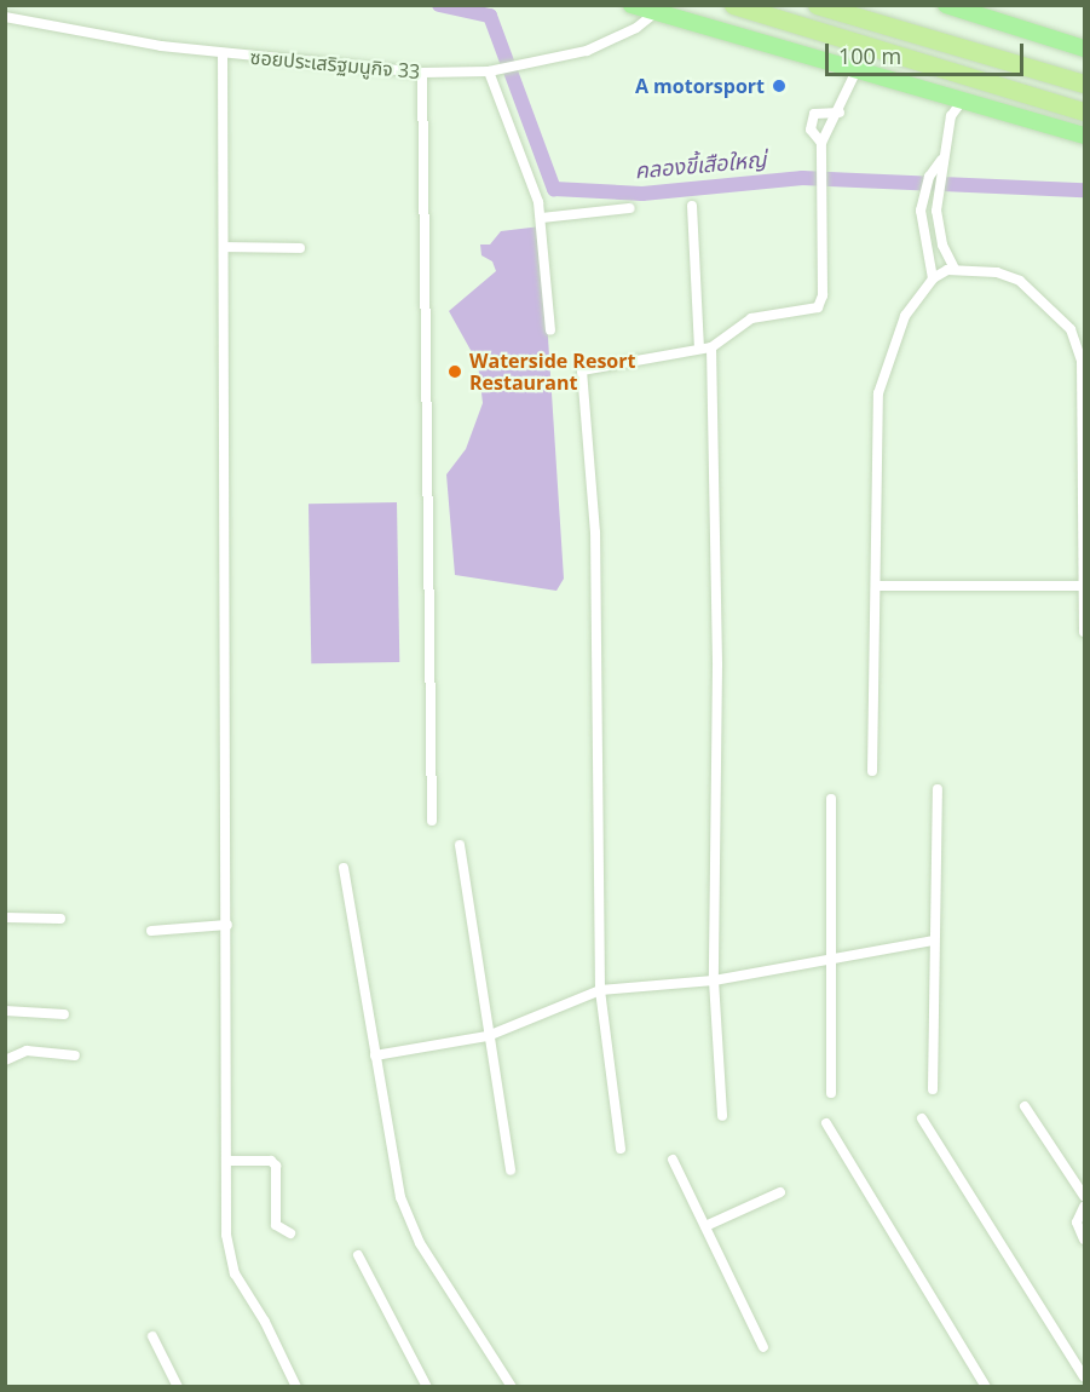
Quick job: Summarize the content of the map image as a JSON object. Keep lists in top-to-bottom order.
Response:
{
  "streets": {
    "street": ["ซอยประเสริฐมนูกิจ 33"]
  },
  "water": ["คลองขี้เสือใหญ่"],
  "places": ["A motorsport", "Waterside Resort Restaurant"],
  "scale_bar": "100 m"
}
